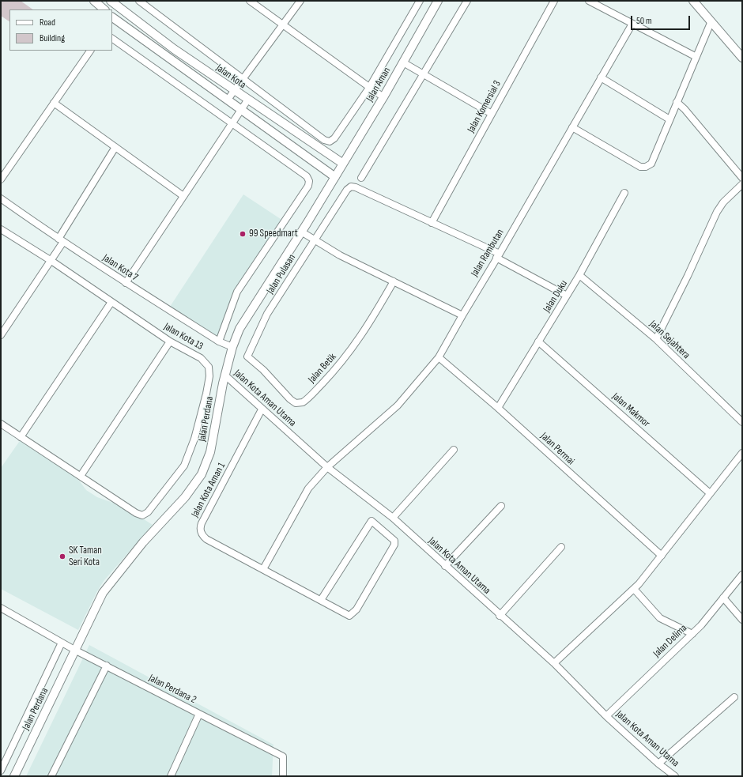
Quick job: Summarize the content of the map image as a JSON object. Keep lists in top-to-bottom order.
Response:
{
  "streets": {
    "street": [
      "Jalan Kota",
      "Jalan Aman",
      "Jalan Komersial 3",
      "Jalan Rambutan",
      "Jalan Kota 7",
      "Jalan Pulasan",
      "Jalan Duku",
      "Jalan Kota 13",
      "Jalan Sejahtera",
      "Jalan Betik",
      "Jalan Kota Aman Utama",
      "Jalan Makmor",
      "Jalan Perdana",
      "Jalan Permai",
      "Jalan Kota Aman 1",
      "Jalan Delima",
      "Jalan Perdana 2"
    ]
  },
  "crossings": [
    ["Jalan Kota", "Jalan Aman"],
    ["Jalan Kota", "Jalan Perdana"],
    ["Jalan Aman", "Jalan Perdana"],
    ["Jalan Komersial 3", "Jalan Pulasan"],
    ["Jalan Rambutan", "Jalan Kota Aman Utama"],
    ["Jalan Rambutan", "Jalan Permai"],
    ["Jalan Rambutan", "Jalan Kota Aman 1"],
    ["Jalan Kota 7", "Jalan Perdana"],
    ["Jalan Pulasan", "Jalan Betik"],
    ["Jalan Duku", "Jalan Sejahtera"],
    ["Jalan Duku", "Jalan Makmor"],
    ["Jalan Duku", "Jalan Permai"],
    ["Jalan Kota Aman Utama", "Jalan Perdana"],
    ["Jalan Kota Aman Utama", "Jalan Kota Aman 1"],
    ["Jalan Kota Aman Utama", "Jalan Delima"],
    ["Jalan Perdana", "Jalan Perdana 2"]
  ],
  "places": ["99 Speedmart", "SK Taman Seri Kota"],
  "legend": ["Road", "Building"],
  "scale_bar": "50 m"
}
